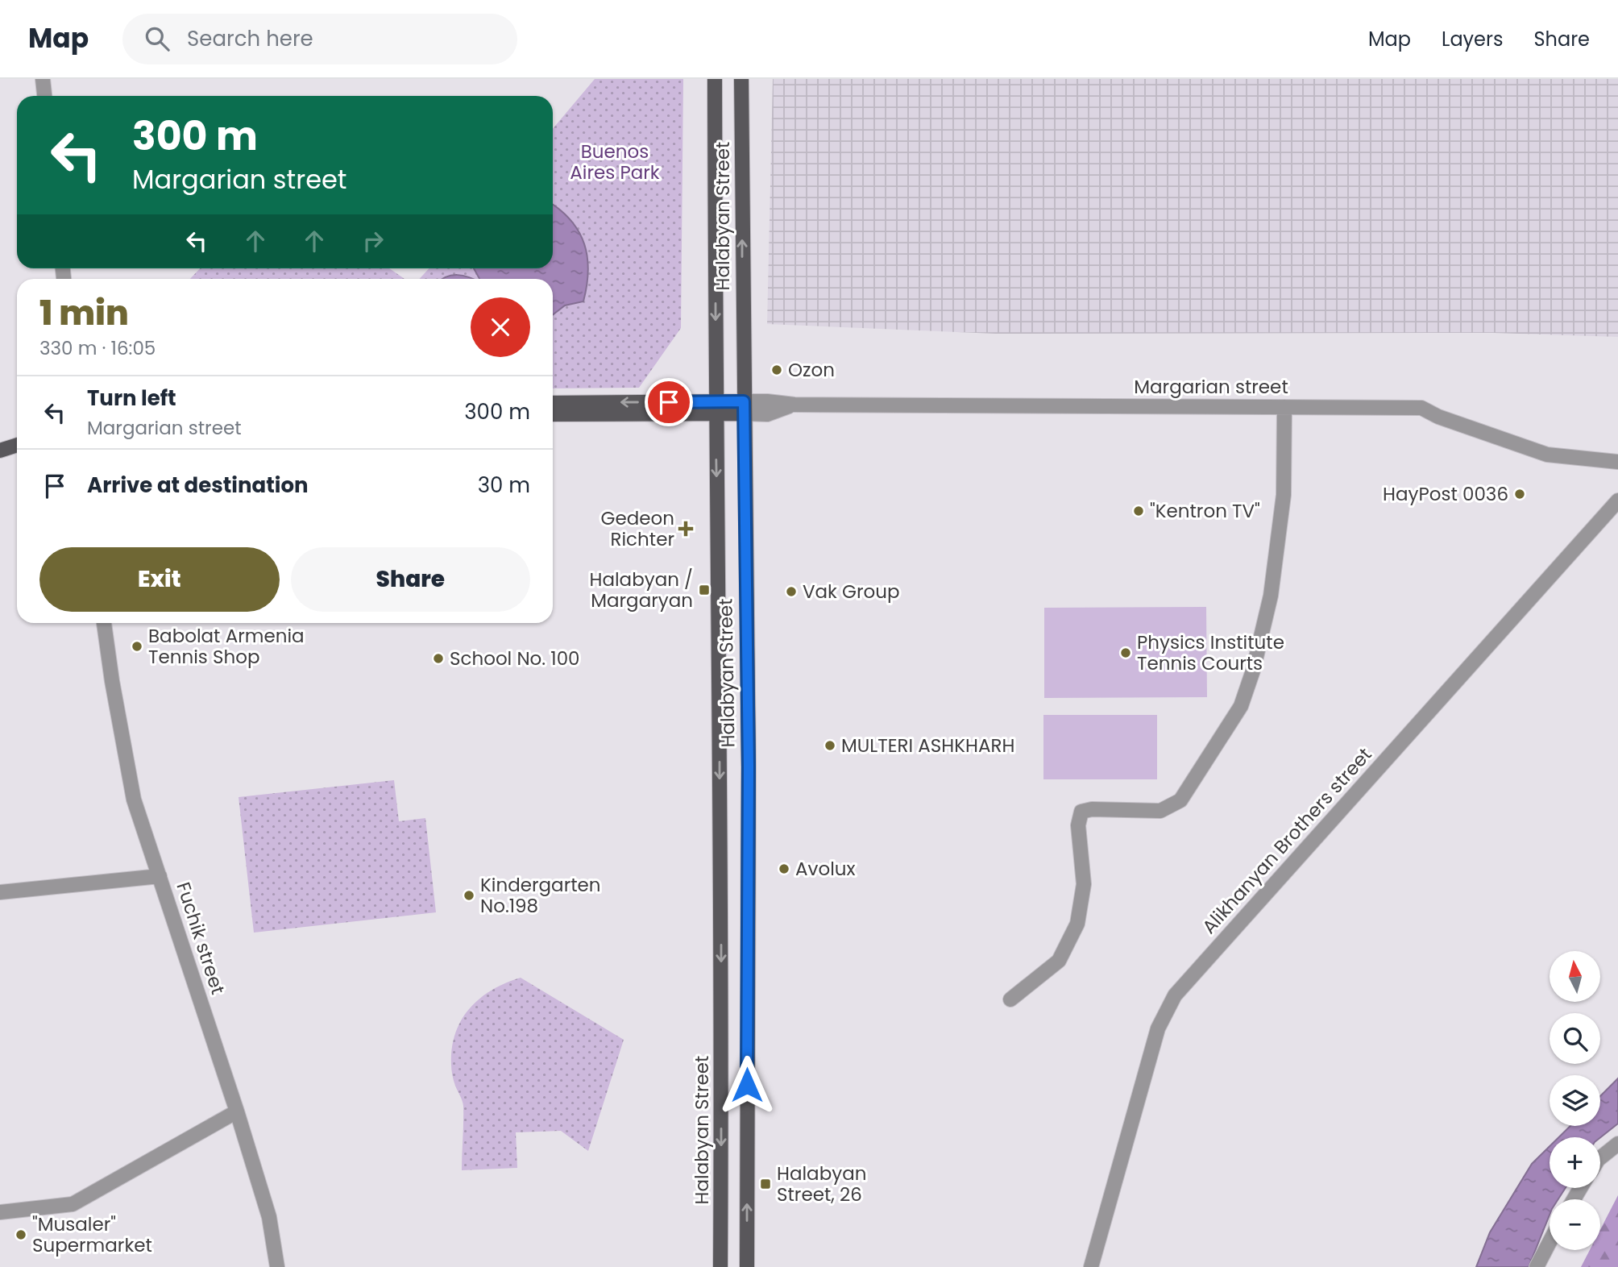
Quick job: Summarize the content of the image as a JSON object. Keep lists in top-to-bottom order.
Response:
{
  "streets": {
    "main road": ["Halabyan Street", "Margarian street"],
    "street": ["Alikhanyan Brothers street", "Fuchik street"]
  },
  "crossings": [
    ["Halabyan Street", "Margarian street"]
  ],
  "parks": ["Buenos Aires Park"],
  "places": {
    "other": [
      "Ozon",
      "HayPost 0036",
      "\"Kentron TV\"",
      "Vak Group",
      "Babolat Armenia Tennis Shop",
      "Physics Institute Tennis Courts",
      "School No. 100",
      "MULTERI ASHKHARH",
      "Avolux",
      "Kindergarten No.198",
      "\"Musaler\" Supermarket"
    ],
    "health": ["Gedeon Richter"],
    "transit": ["Halabyan / Margaryan", "Halabyan Street, 26"]
  },
  "north": "top",
  "page": {
    "header": "Map",
    "search": "Search here",
    "nav": ["Map", "Layers", "Share"],
    "turn": ["300 m", "Margarian street"],
    "heading": ["1 min", "330 m · 16:05"],
    "list": [
      {
        "name": "Turn left",
        "note": "Margarian street",
        "value": "300 m"
      },
      {
        "name": "Arrive at destination",
        "value": "30 m"
      }
    ],
    "buttons": ["Exit", "Share"],
    "map_buttons": ["+", "−"]
  }
}
